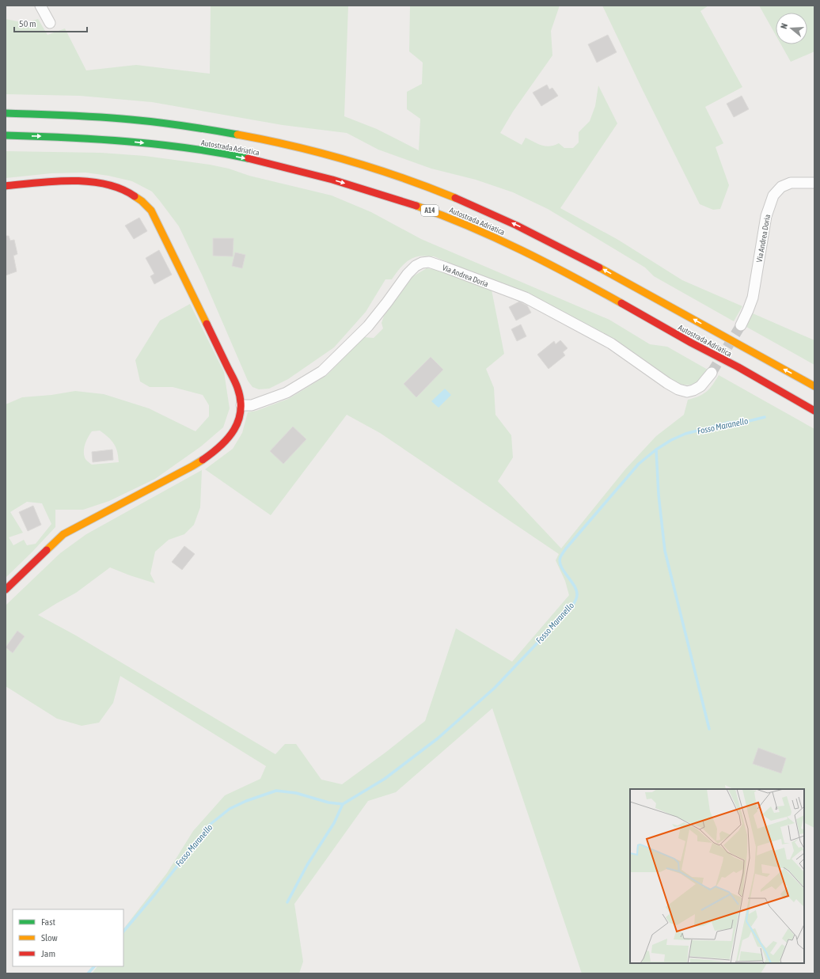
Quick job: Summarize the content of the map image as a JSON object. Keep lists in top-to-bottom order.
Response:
{
  "streets": {
    "main road": ["Autostrada Adriatica", "A14"],
    "street": ["Via Andrea Doria"]
  },
  "water": ["Fosso Maranello"],
  "legend": ["Fast", "Slow", "Jam"],
  "scale_bar": "50 m",
  "north": "left"
}
